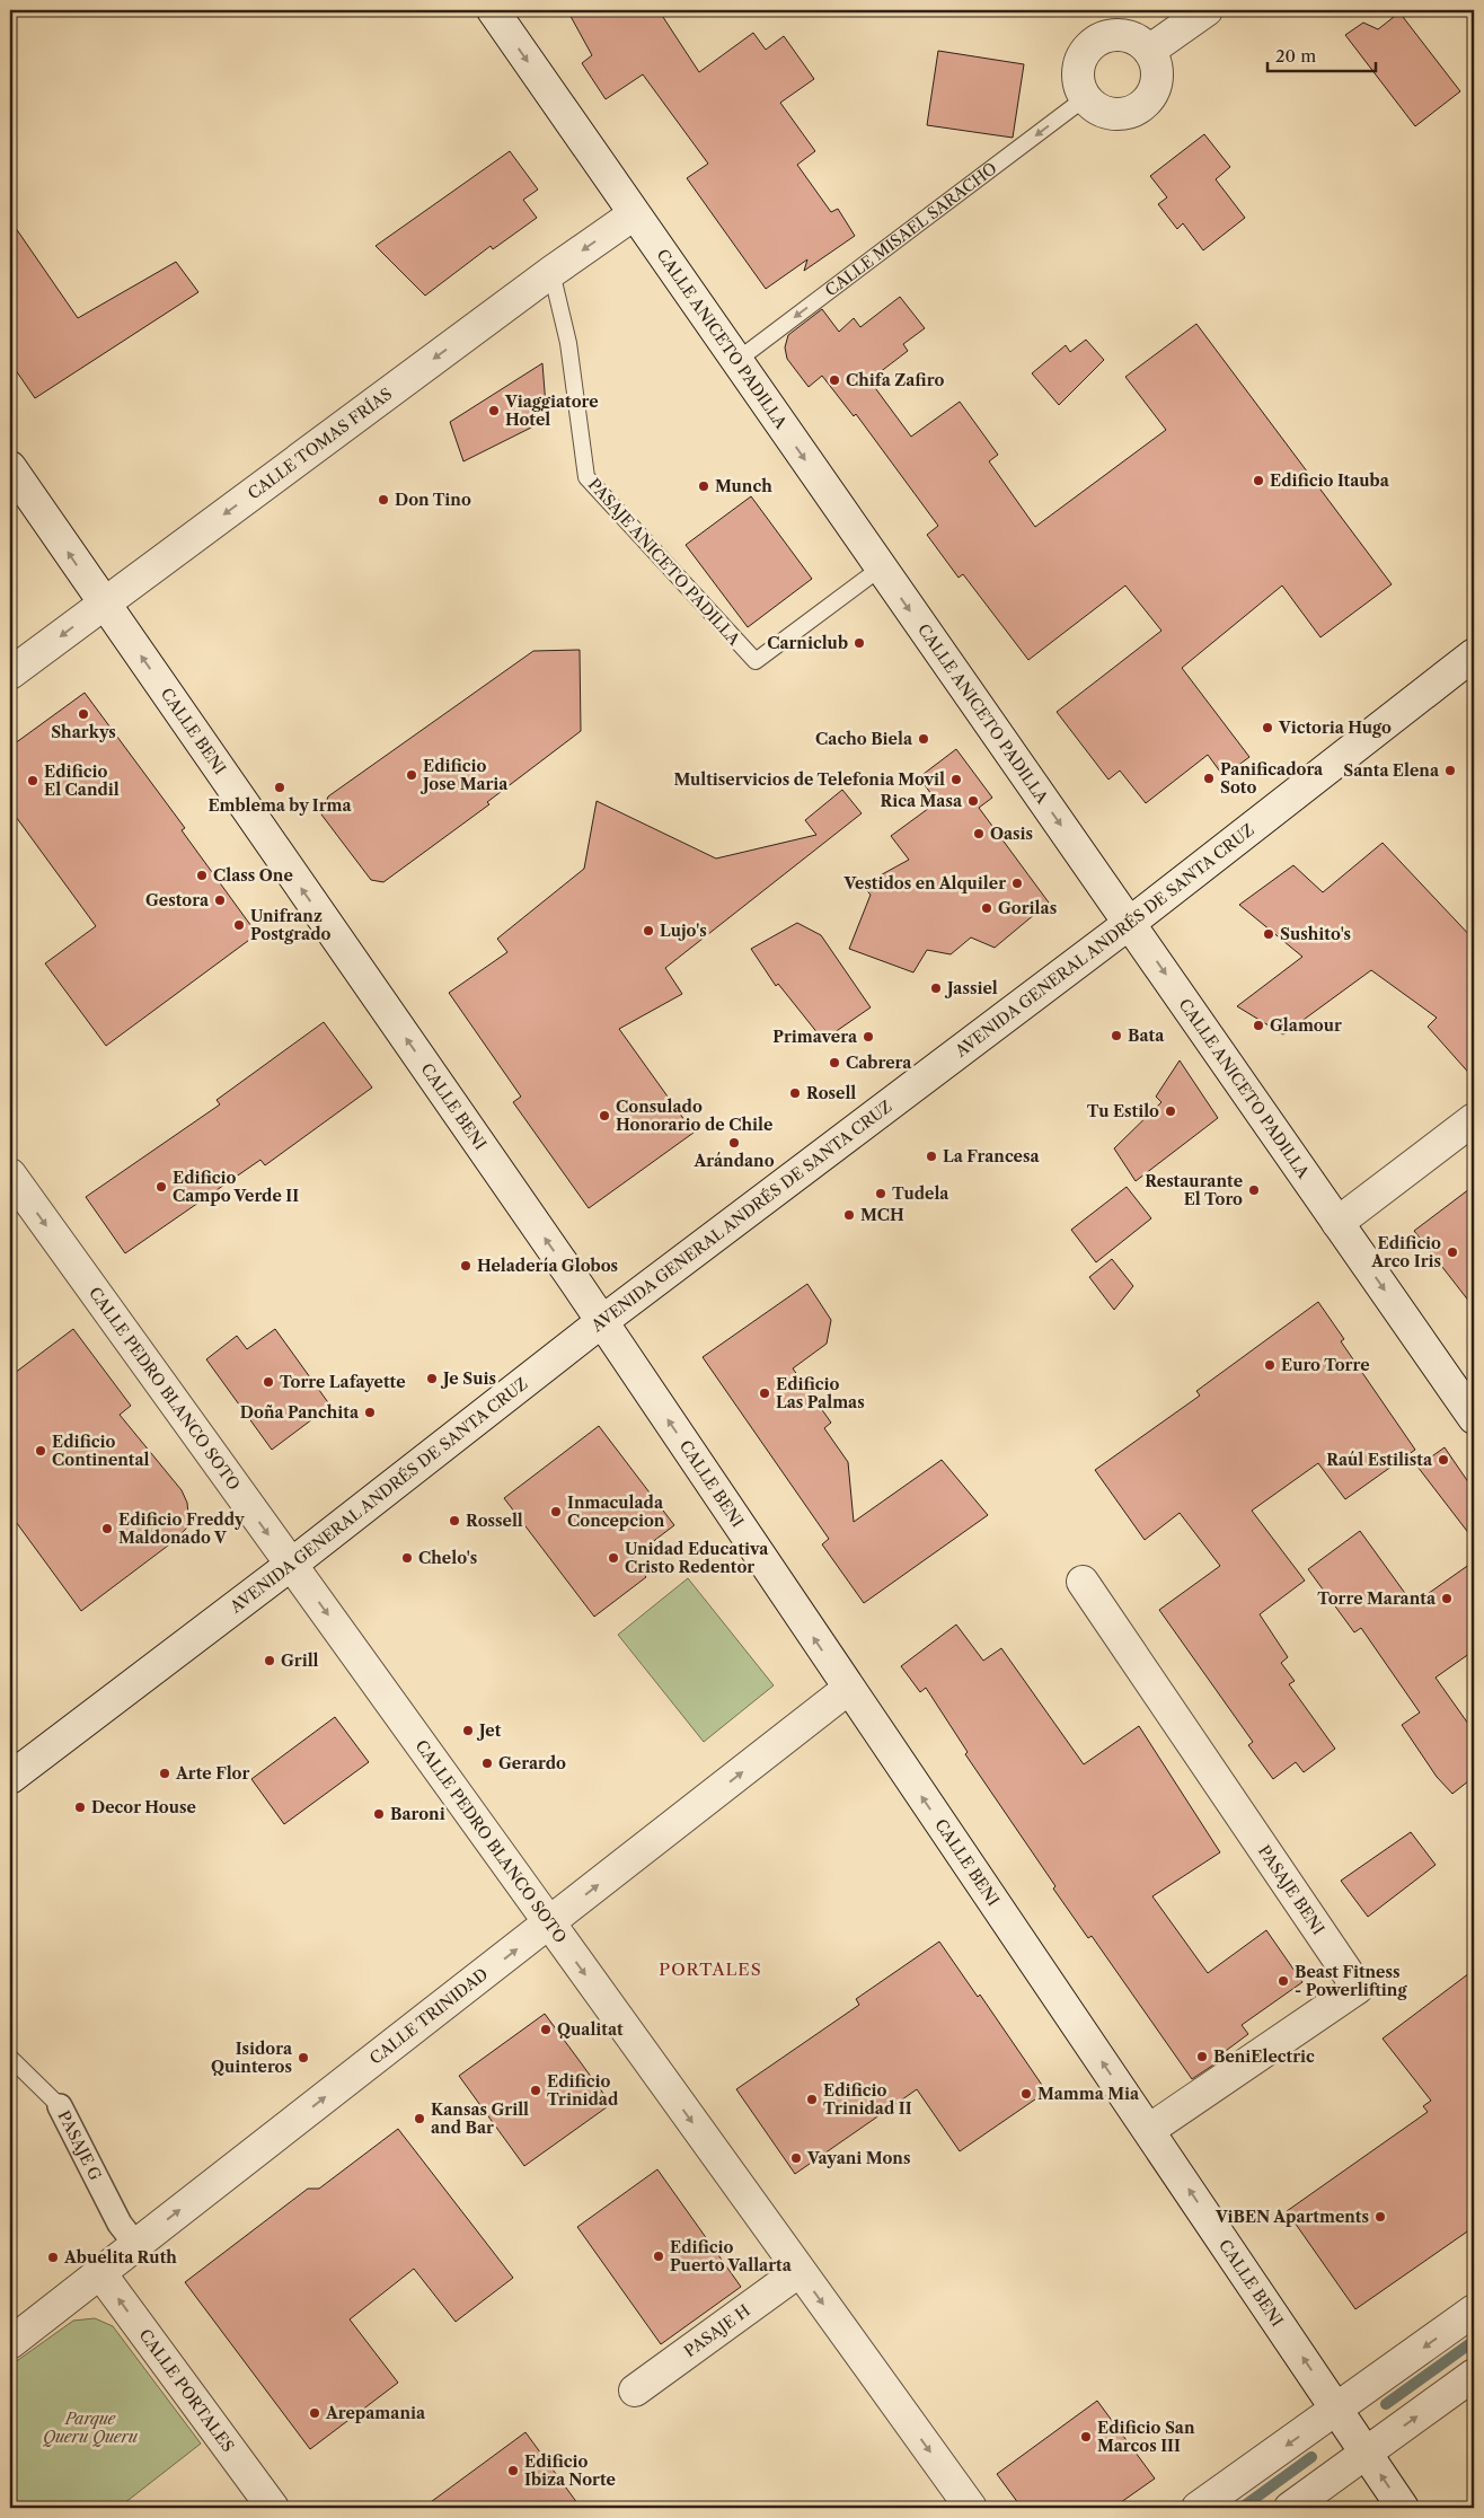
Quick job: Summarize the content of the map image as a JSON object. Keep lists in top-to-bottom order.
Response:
{
  "streets": {
    "main road": [
      "CALLE ANICETO PADILLA",
      "CALLE TOMAS FRÍAS",
      "CALLE BENI",
      "AVENIDA GENERAL ANDRÉS DE SANTA CRUZ",
      "CALLE PEDRO BLANCO SOTO",
      "PASAJE BENI",
      "CALLE TRINIDAD",
      "PASAJE H",
      "CALLE PORTALES"
    ],
    "street": ["PASAJE G"],
    "lane": ["CALLE MISAEL SARACHO", "PASAJE ANICETO PADILLA"]
  },
  "crossings": [
    ["CALLE MISAEL SARACHO", "CALLE ANICETO PADILLA"],
    ["CALLE ANICETO PADILLA", "CALLE TOMAS FRÍAS"],
    ["CALLE ANICETO PADILLA", "PASAJE ANICETO PADILLA"],
    ["CALLE ANICETO PADILLA", "AVENIDA GENERAL ANDRÉS DE SANTA CRUZ"],
    ["CALLE TOMAS FRÍAS", "PASAJE ANICETO PADILLA"],
    ["CALLE TOMAS FRÍAS", "CALLE BENI"],
    ["CALLE BENI", "AVENIDA GENERAL ANDRÉS DE SANTA CRUZ"],
    ["CALLE BENI", "PASAJE BENI"],
    ["CALLE BENI", "CALLE TRINIDAD"],
    ["AVENIDA GENERAL ANDRÉS DE SANTA CRUZ", "CALLE PEDRO BLANCO SOTO"],
    ["CALLE PEDRO BLANCO SOTO", "CALLE TRINIDAD"],
    ["CALLE PEDRO BLANCO SOTO", "PASAJE H"],
    ["CALLE TRINIDAD", "PASAJE G"],
    ["CALLE TRINIDAD", "CALLE PORTALES"]
  ],
  "one_way": [
    "CALLE MISAEL SARACHO",
    "CALLE ANICETO PADILLA",
    "CALLE TOMAS FRÍAS",
    "CALLE BENI",
    "CALLE PEDRO BLANCO SOTO",
    "CALLE TRINIDAD",
    "CALLE PORTALES"
  ],
  "districts": ["PORTALES"],
  "parks": ["Parque Queru Queru"],
  "places": [
    "Chifa Zafiro",
    "Viaggiatore Hotel",
    "Edificio Itauba",
    "Munch",
    "Don Tino",
    "Carniclub",
    "Sharkys",
    "Victoria Hugo",
    "Cacho Biela",
    "Santa Elena",
    "Edificio Jose Maria",
    "Panificadora Soto",
    "Multiservicios de Telefonia Movil",
    "Edificio El Candil",
    "Emblema by Irma",
    "Rica Masa",
    "Oasis",
    "Class One",
    "Vestidos en Alquiler",
    "Gestora",
    "Gorilas",
    "Unifranz Postgrado",
    "Lujo's",
    "Sushito's",
    "Jassiel",
    "Glamour",
    "Bata",
    "Primavera",
    "Cabrera",
    "Rosell",
    "Tu Estilo",
    "Consulado Honorario de Chile",
    "Arándano",
    "La Francesa",
    "Edificio Campo Verde II",
    "Restaurante El Toro",
    "Tudela",
    "MCH",
    "Edificio Arco Iris",
    "Heladería Globos",
    "Euro Torre",
    "Je Suis",
    "Torre Lafayette",
    "Edificio Las Palmas",
    "Doña Panchita",
    "Edificio Continental",
    "Raúl Estilista",
    "Inmaculada Concepcion",
    "Rossell",
    "Edificio Freddy Maldonado V",
    "Chelo's",
    "Unidad Educativa Cristo Redentor",
    "Torre Maranta",
    "Grill",
    "Jet",
    "Gerardo",
    "Arte Flor",
    "Decor House",
    "Baroni",
    "Beast Fitness - Powerlifting",
    "Qualitat",
    "BeniElectric",
    "Isidora Quinteros",
    "Edificio Trinidad",
    "Mamma Mia",
    "Edificio Trinidad II",
    "Kansas Grill and Bar",
    "Vayani Mons",
    "ViBEN Apartments",
    "Edificio Puerto Vallarta",
    "Abuelita Ruth",
    "Arepamania",
    "Edificio San Marcos III",
    "Edificio Ibiza Norte"
  ],
  "scale_bar": "20 m"
}
